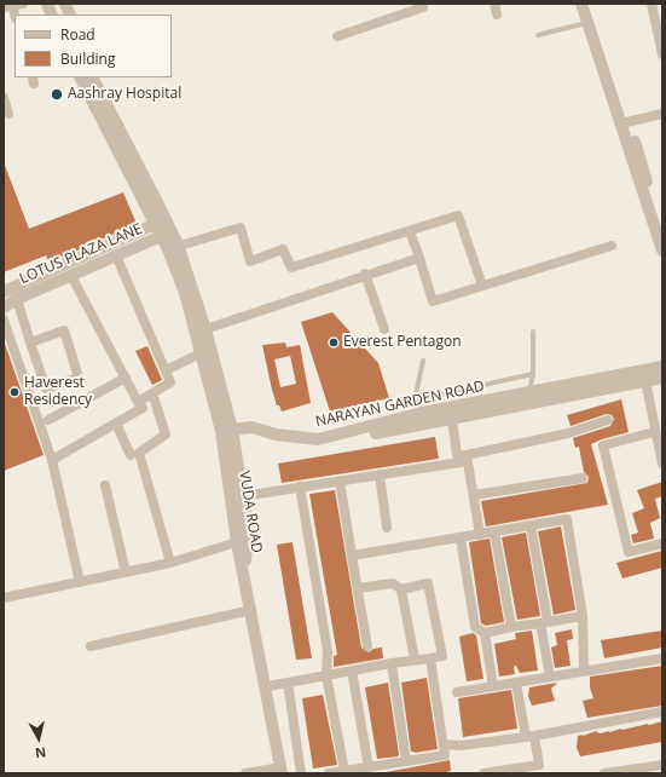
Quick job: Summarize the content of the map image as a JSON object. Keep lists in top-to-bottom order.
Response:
{
  "streets": {
    "street": ["LOTUS PLAZA LANE", "NARAYAN GARDEN ROAD", "VUDA ROAD"]
  },
  "crossings": [
    ["LOTUS PLAZA LANE", "VUDA ROAD"]
  ],
  "places": ["Aashray Hospital", "Everest Pentagon", "Haverest Residency"],
  "legend": ["Road", "Building"],
  "north": "bottom"
}
